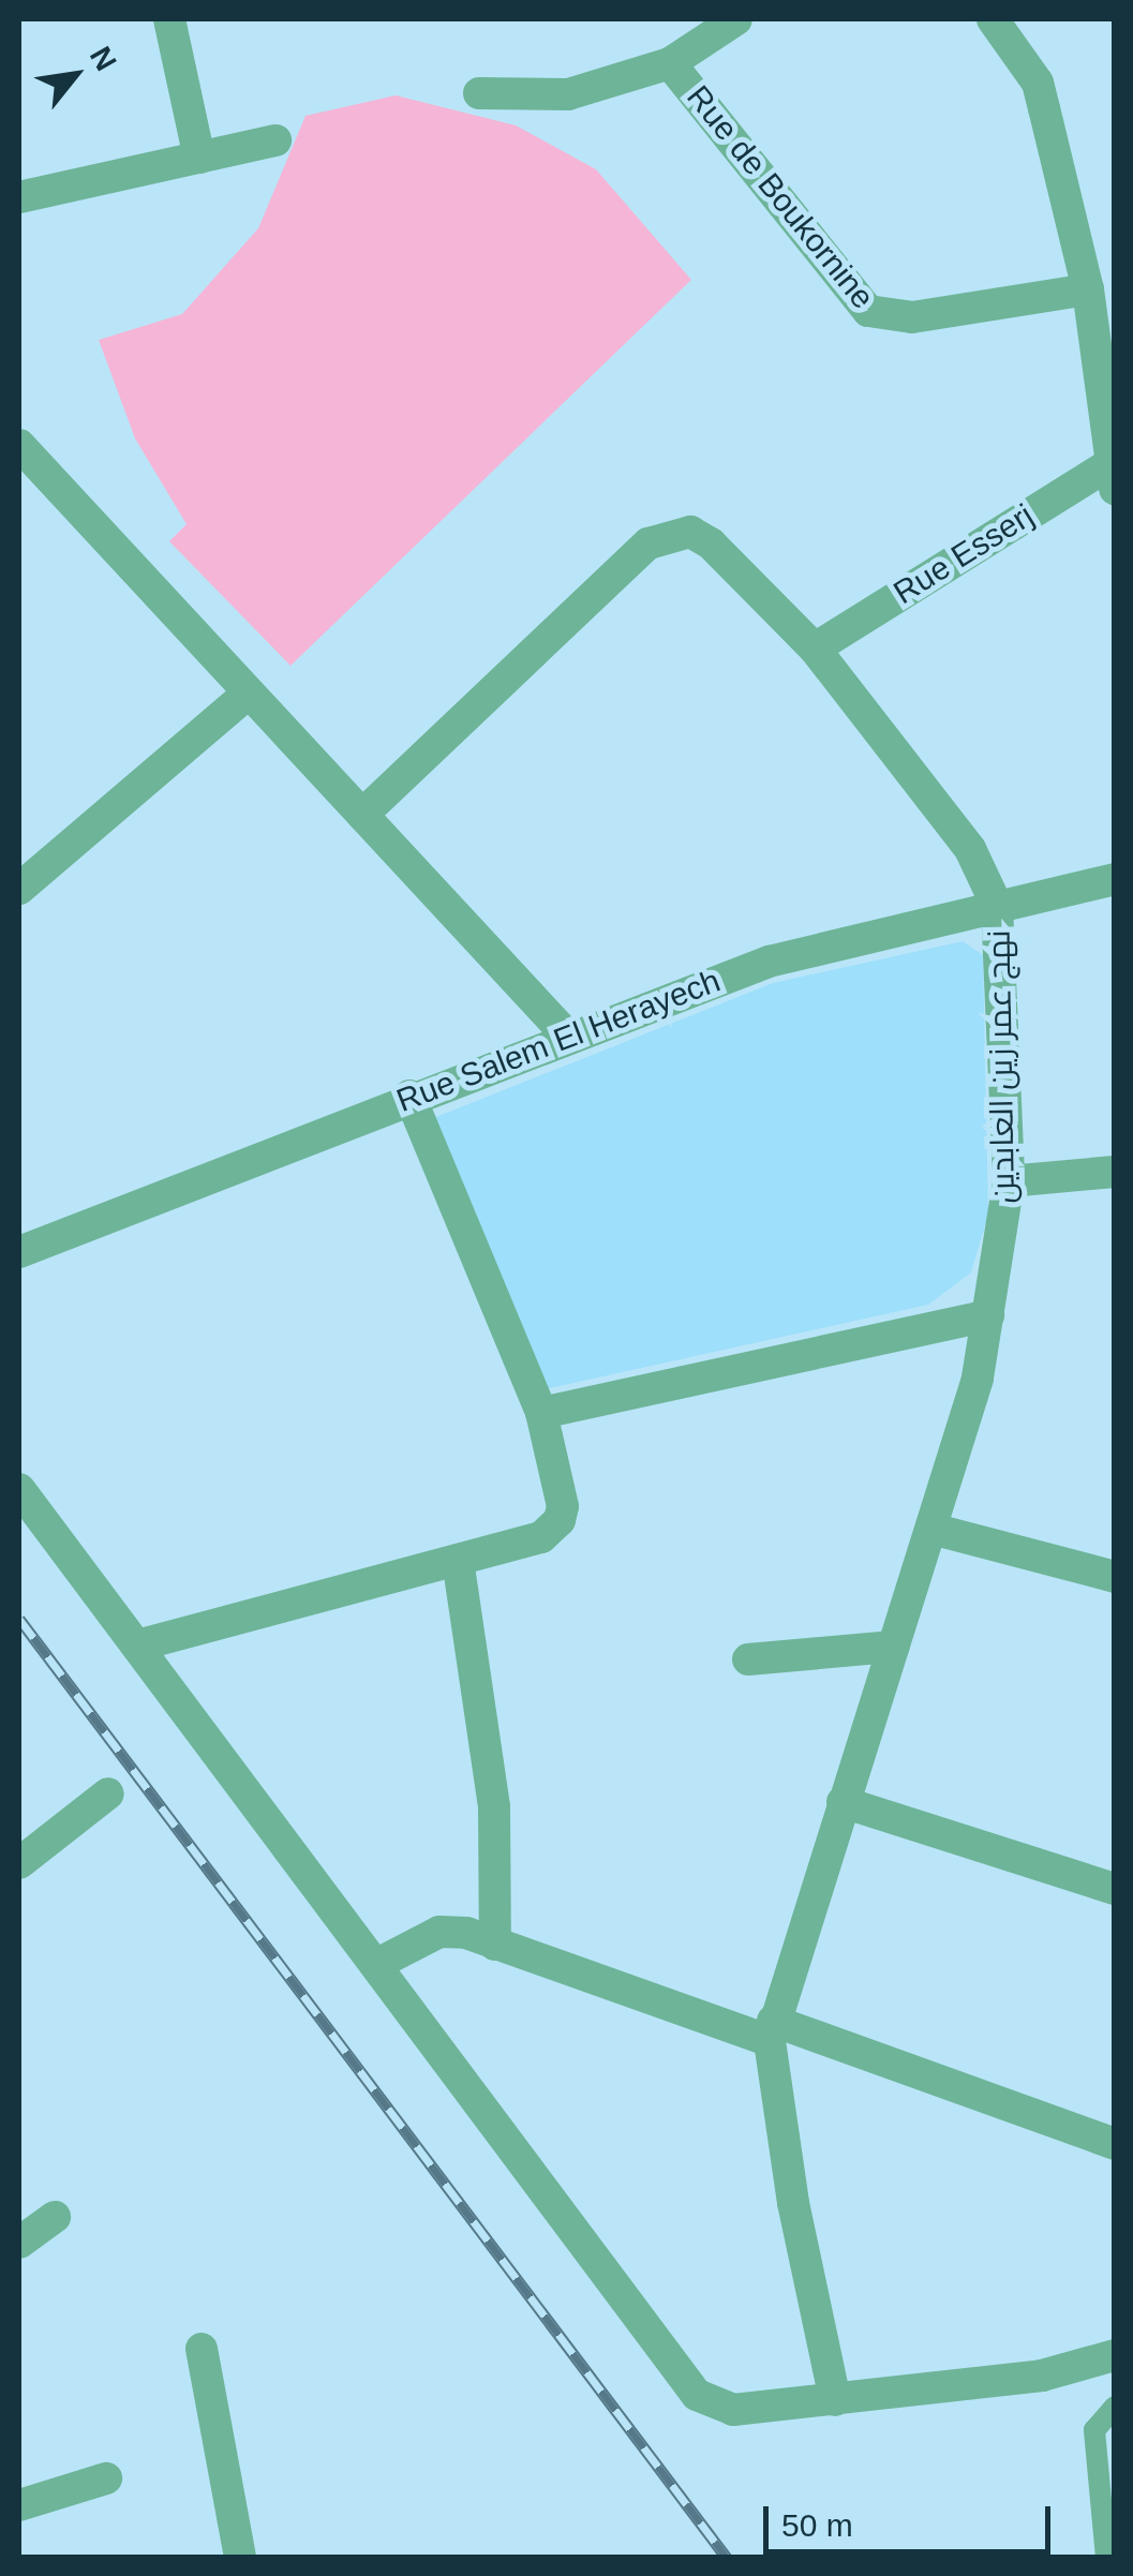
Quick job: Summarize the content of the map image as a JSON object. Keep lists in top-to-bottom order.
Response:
{
  "streets": {
    "street": [
      "Rue de Boukornine",
      "Rue Esserj",
      "Rue Salem El Herayech",
      "نهج عمر زين العابدين"
    ]
  },
  "crossings": [
    ["Rue Esserj", "نهج عمر زين العابدين"],
    ["Rue Salem El Herayech", "نهج عمر زين العابدين"]
  ],
  "scale_bar": "50 m",
  "north": "top right"
}
